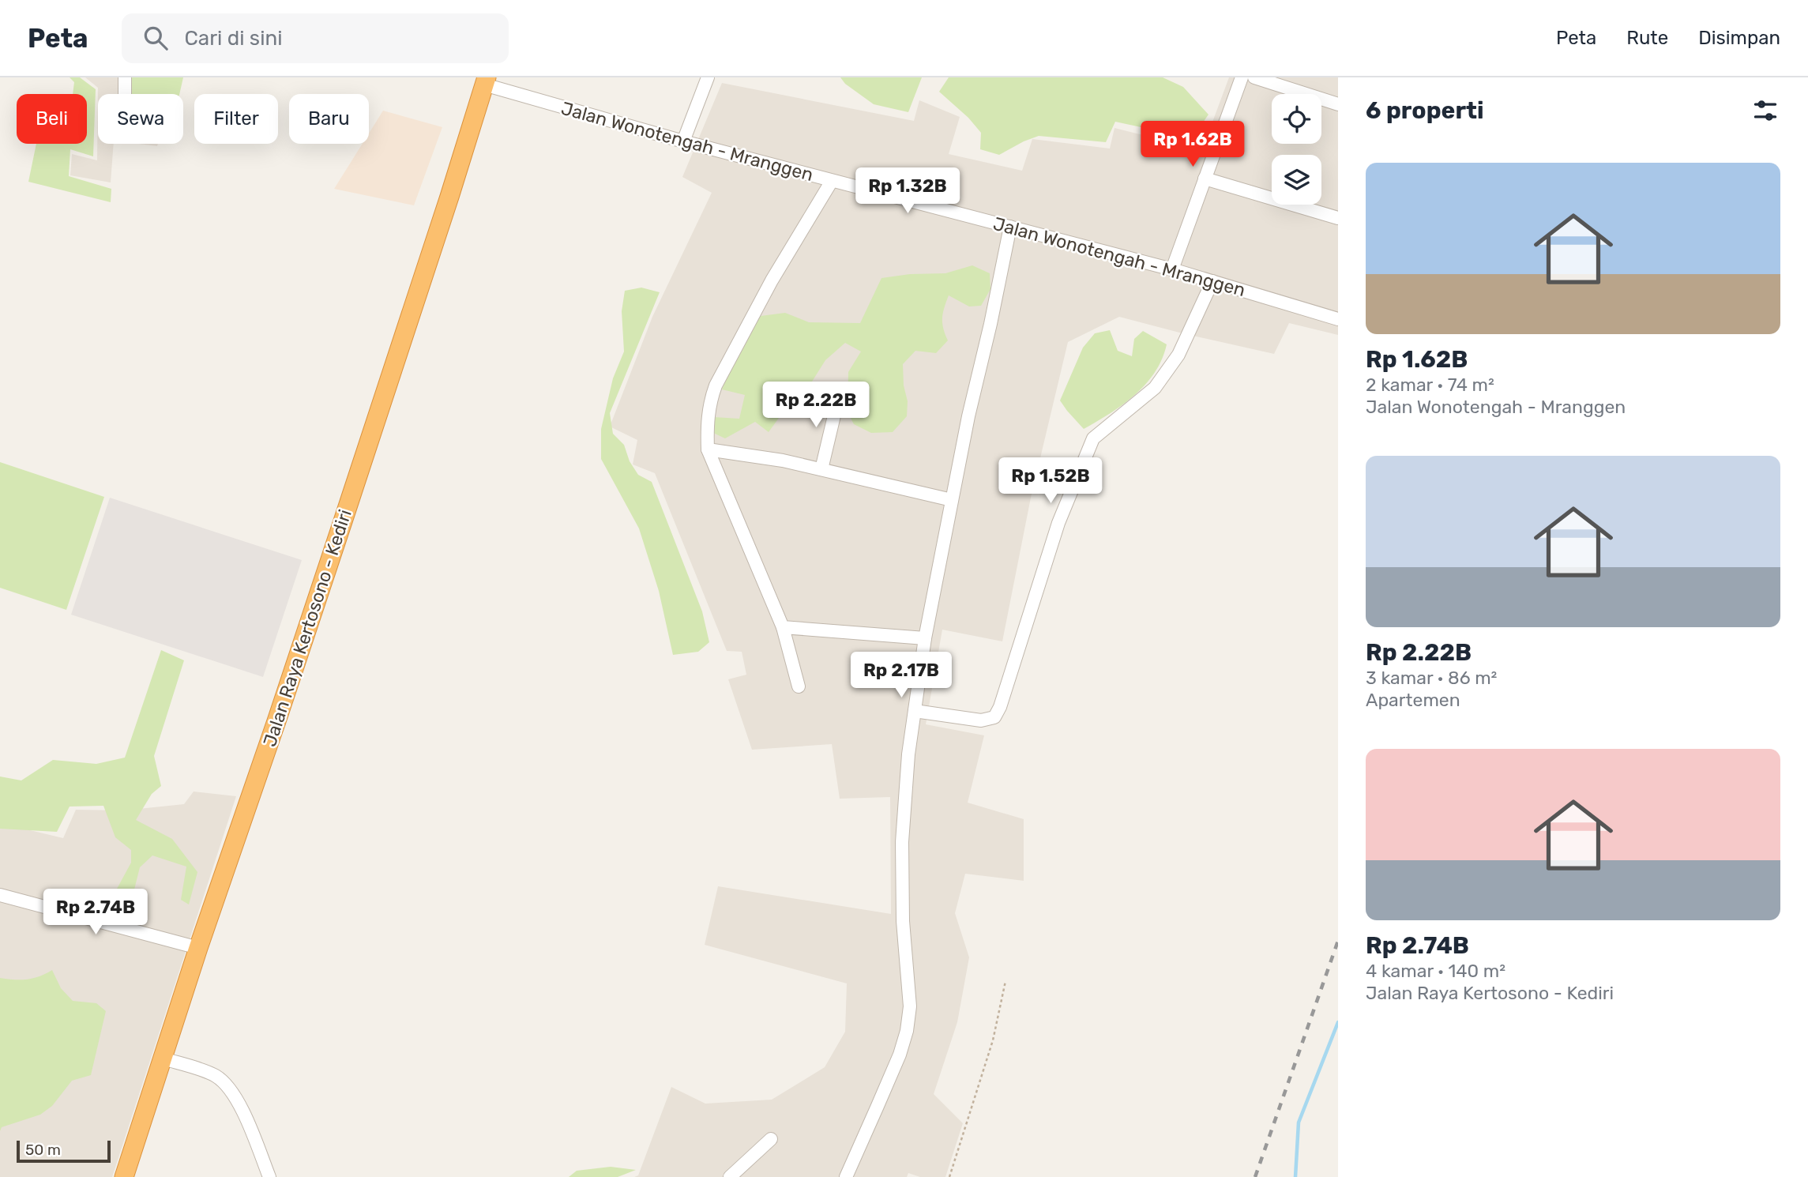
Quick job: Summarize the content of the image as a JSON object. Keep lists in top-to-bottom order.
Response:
{
  "streets": {
    "highway": ["Jalan Raya Kertosono - Kediri"],
    "street": ["Jalan Wonotengah - Mranggen"]
  },
  "crossings": [
    ["Jalan Wonotengah - Mranggen", "Jalan Raya Kertosono - Kediri"]
  ],
  "scale_bar": "50 m",
  "page": {
    "header": "Peta",
    "search": "Cari di sini",
    "nav": ["Peta", "Rute", "Disimpan"],
    "heading": "6 properti",
    "chip": [
      "Beli",
      "Sewa",
      "Filter",
      "Baru"
    ],
    "price": [
      "Rp 1.62B",
      "Rp 1.32B",
      "Rp 2.22B",
      "Rp 1.52B",
      "Rp 2.17B",
      "Rp 2.74B"
    ],
    "list": [
      {
        "name": "Rp 1.62B",
        "note": "2 kamar · 74 m² · Jalan Wonotengah - Mranggen"
      },
      {
        "name": "Rp 2.22B",
        "note": "3 kamar · 86 m² · Apartemen"
      },
      {
        "name": "Rp 2.74B",
        "note": "4 kamar · 140 m² · Jalan Raya Kertosono - Kediri"
      }
    ],
    "scale": "50 m"
  }
}
